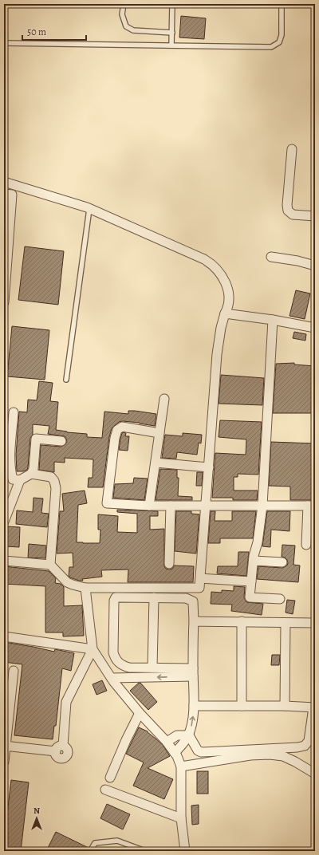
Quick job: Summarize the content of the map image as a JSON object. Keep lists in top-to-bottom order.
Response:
{
  "scale_bar": "50 m",
  "north": "top"
}
